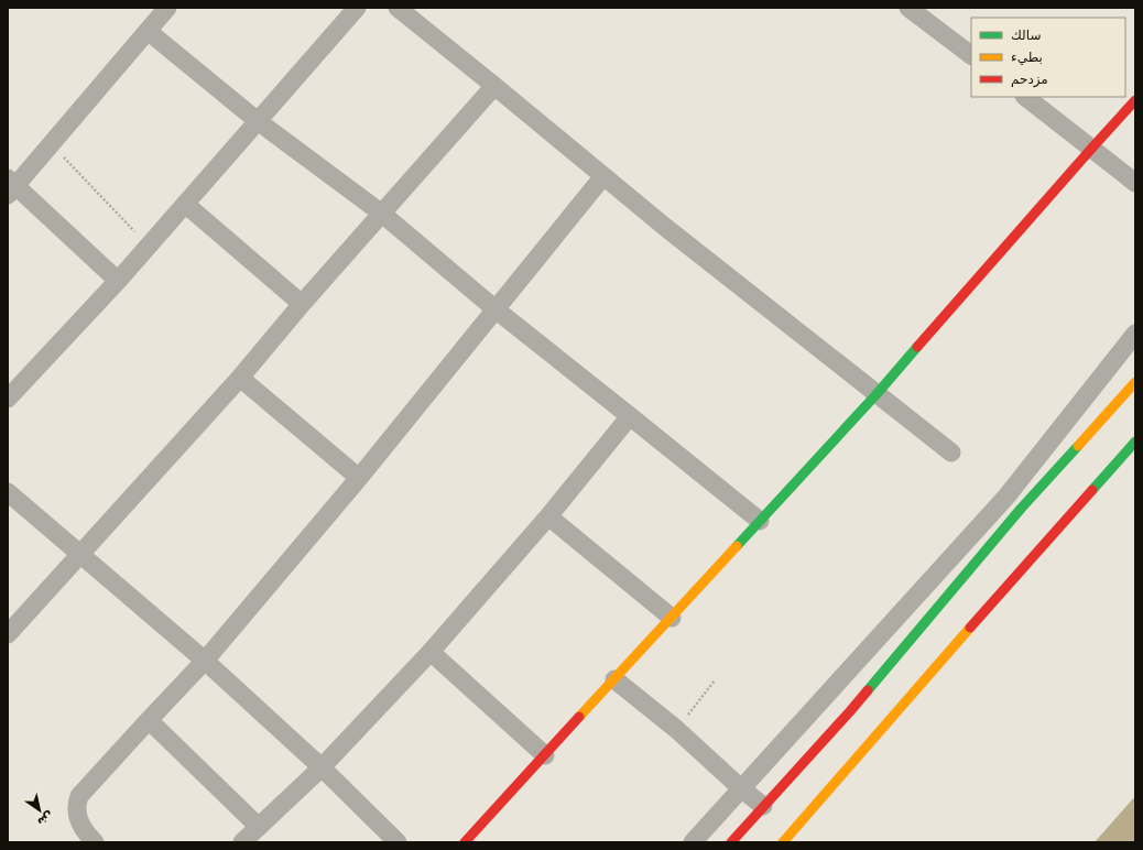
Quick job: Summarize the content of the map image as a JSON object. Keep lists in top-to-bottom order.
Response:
{
  "legend": ["سالك", "بطيء", "مزدحم"],
  "north": "bottom right"
}
